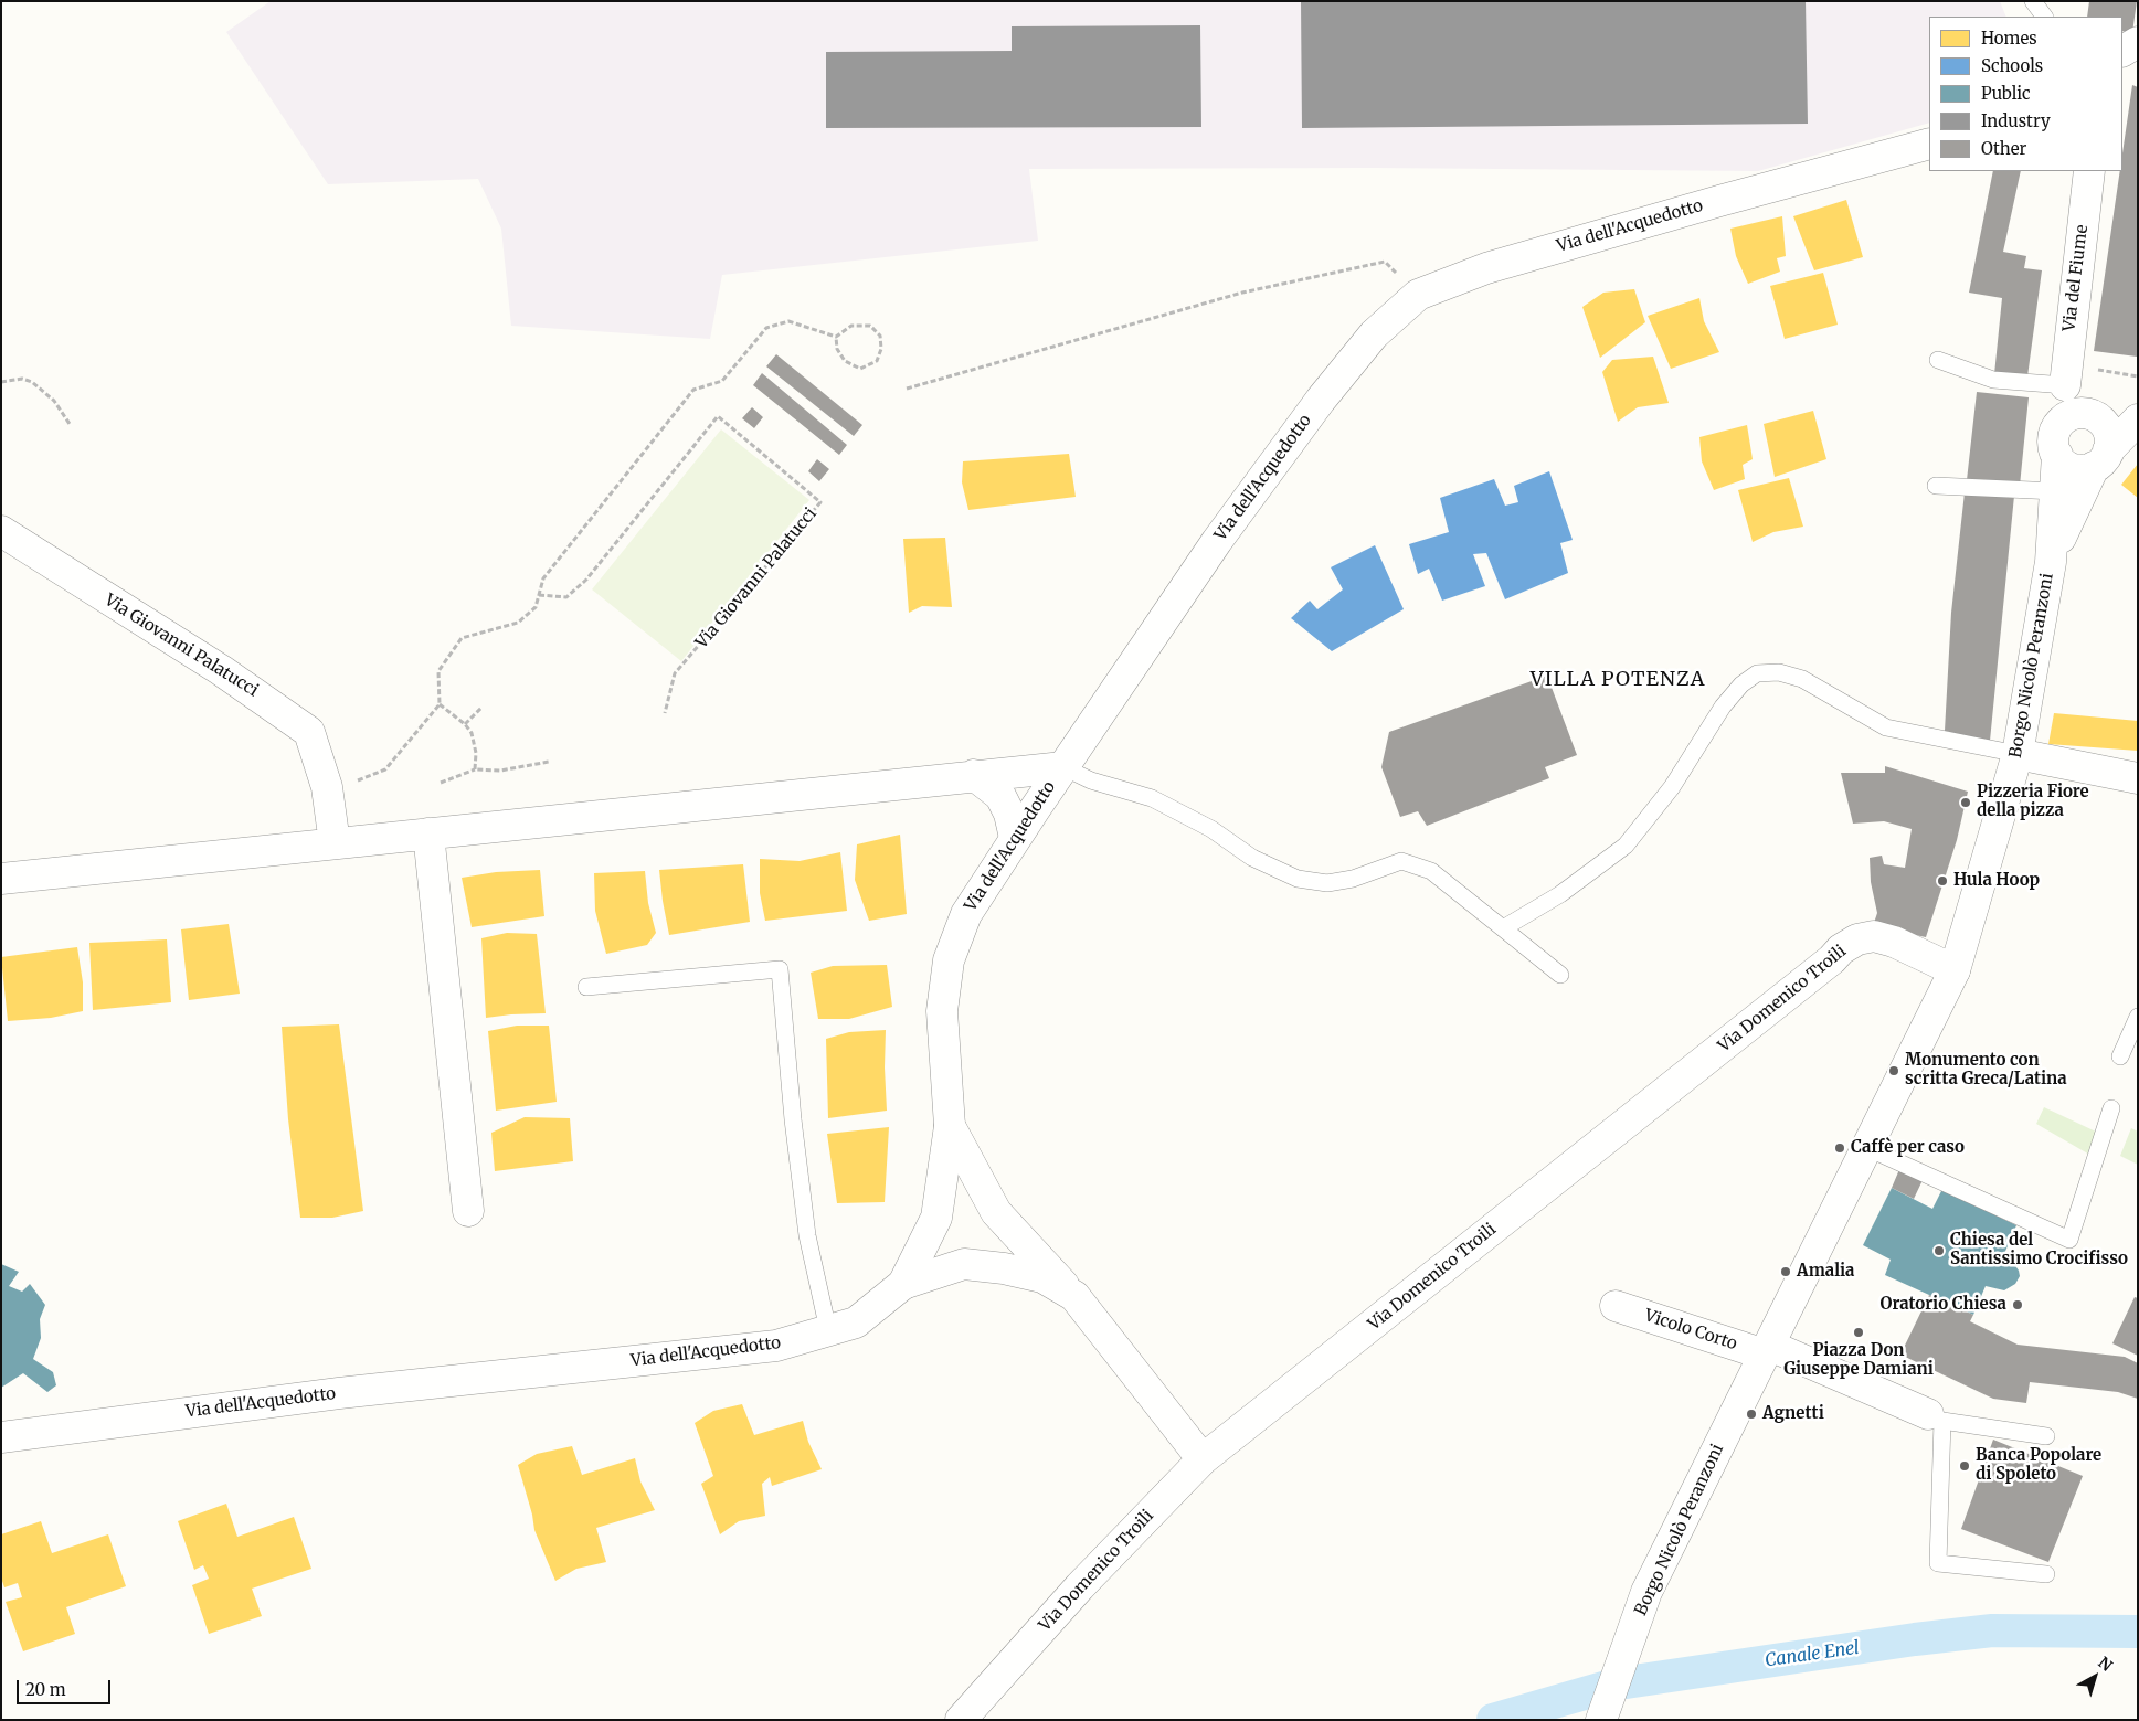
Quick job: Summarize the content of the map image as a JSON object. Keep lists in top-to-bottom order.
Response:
{
  "streets": {
    "street": [
      "Via dell'Acquedotto",
      "Via del Fiume",
      "Via Giovanni Palatucci",
      "Borgo Nicolò Peranzoni",
      "Via Domenico Troili",
      "Vicolo Corto"
    ]
  },
  "crossings": [
    ["Via del Fiume", "Borgo Nicolò Peranzoni"],
    ["Borgo Nicolò Peranzoni", "Via Domenico Troili"],
    ["Borgo Nicolò Peranzoni", "Vicolo Corto"]
  ],
  "districts": ["VILLA POTENZA"],
  "water": ["Canale Enel"],
  "places": [
    "Pizzeria Fiore della pizza",
    "Hula Hoop",
    "Monumento con scritta Greca/Latina",
    "Caffè per caso",
    "Chiesa del Santissimo Crocifisso",
    "Amalia",
    "Oratorio Chiesa",
    "Piazza Don Giuseppe Damiani",
    "Agnetti",
    "Banca Popolare di Spoleto"
  ],
  "legend": [
    "Homes",
    "Schools",
    "Public",
    "Industry",
    "Other"
  ],
  "scale_bar": "20 m",
  "north": "top right"
}
